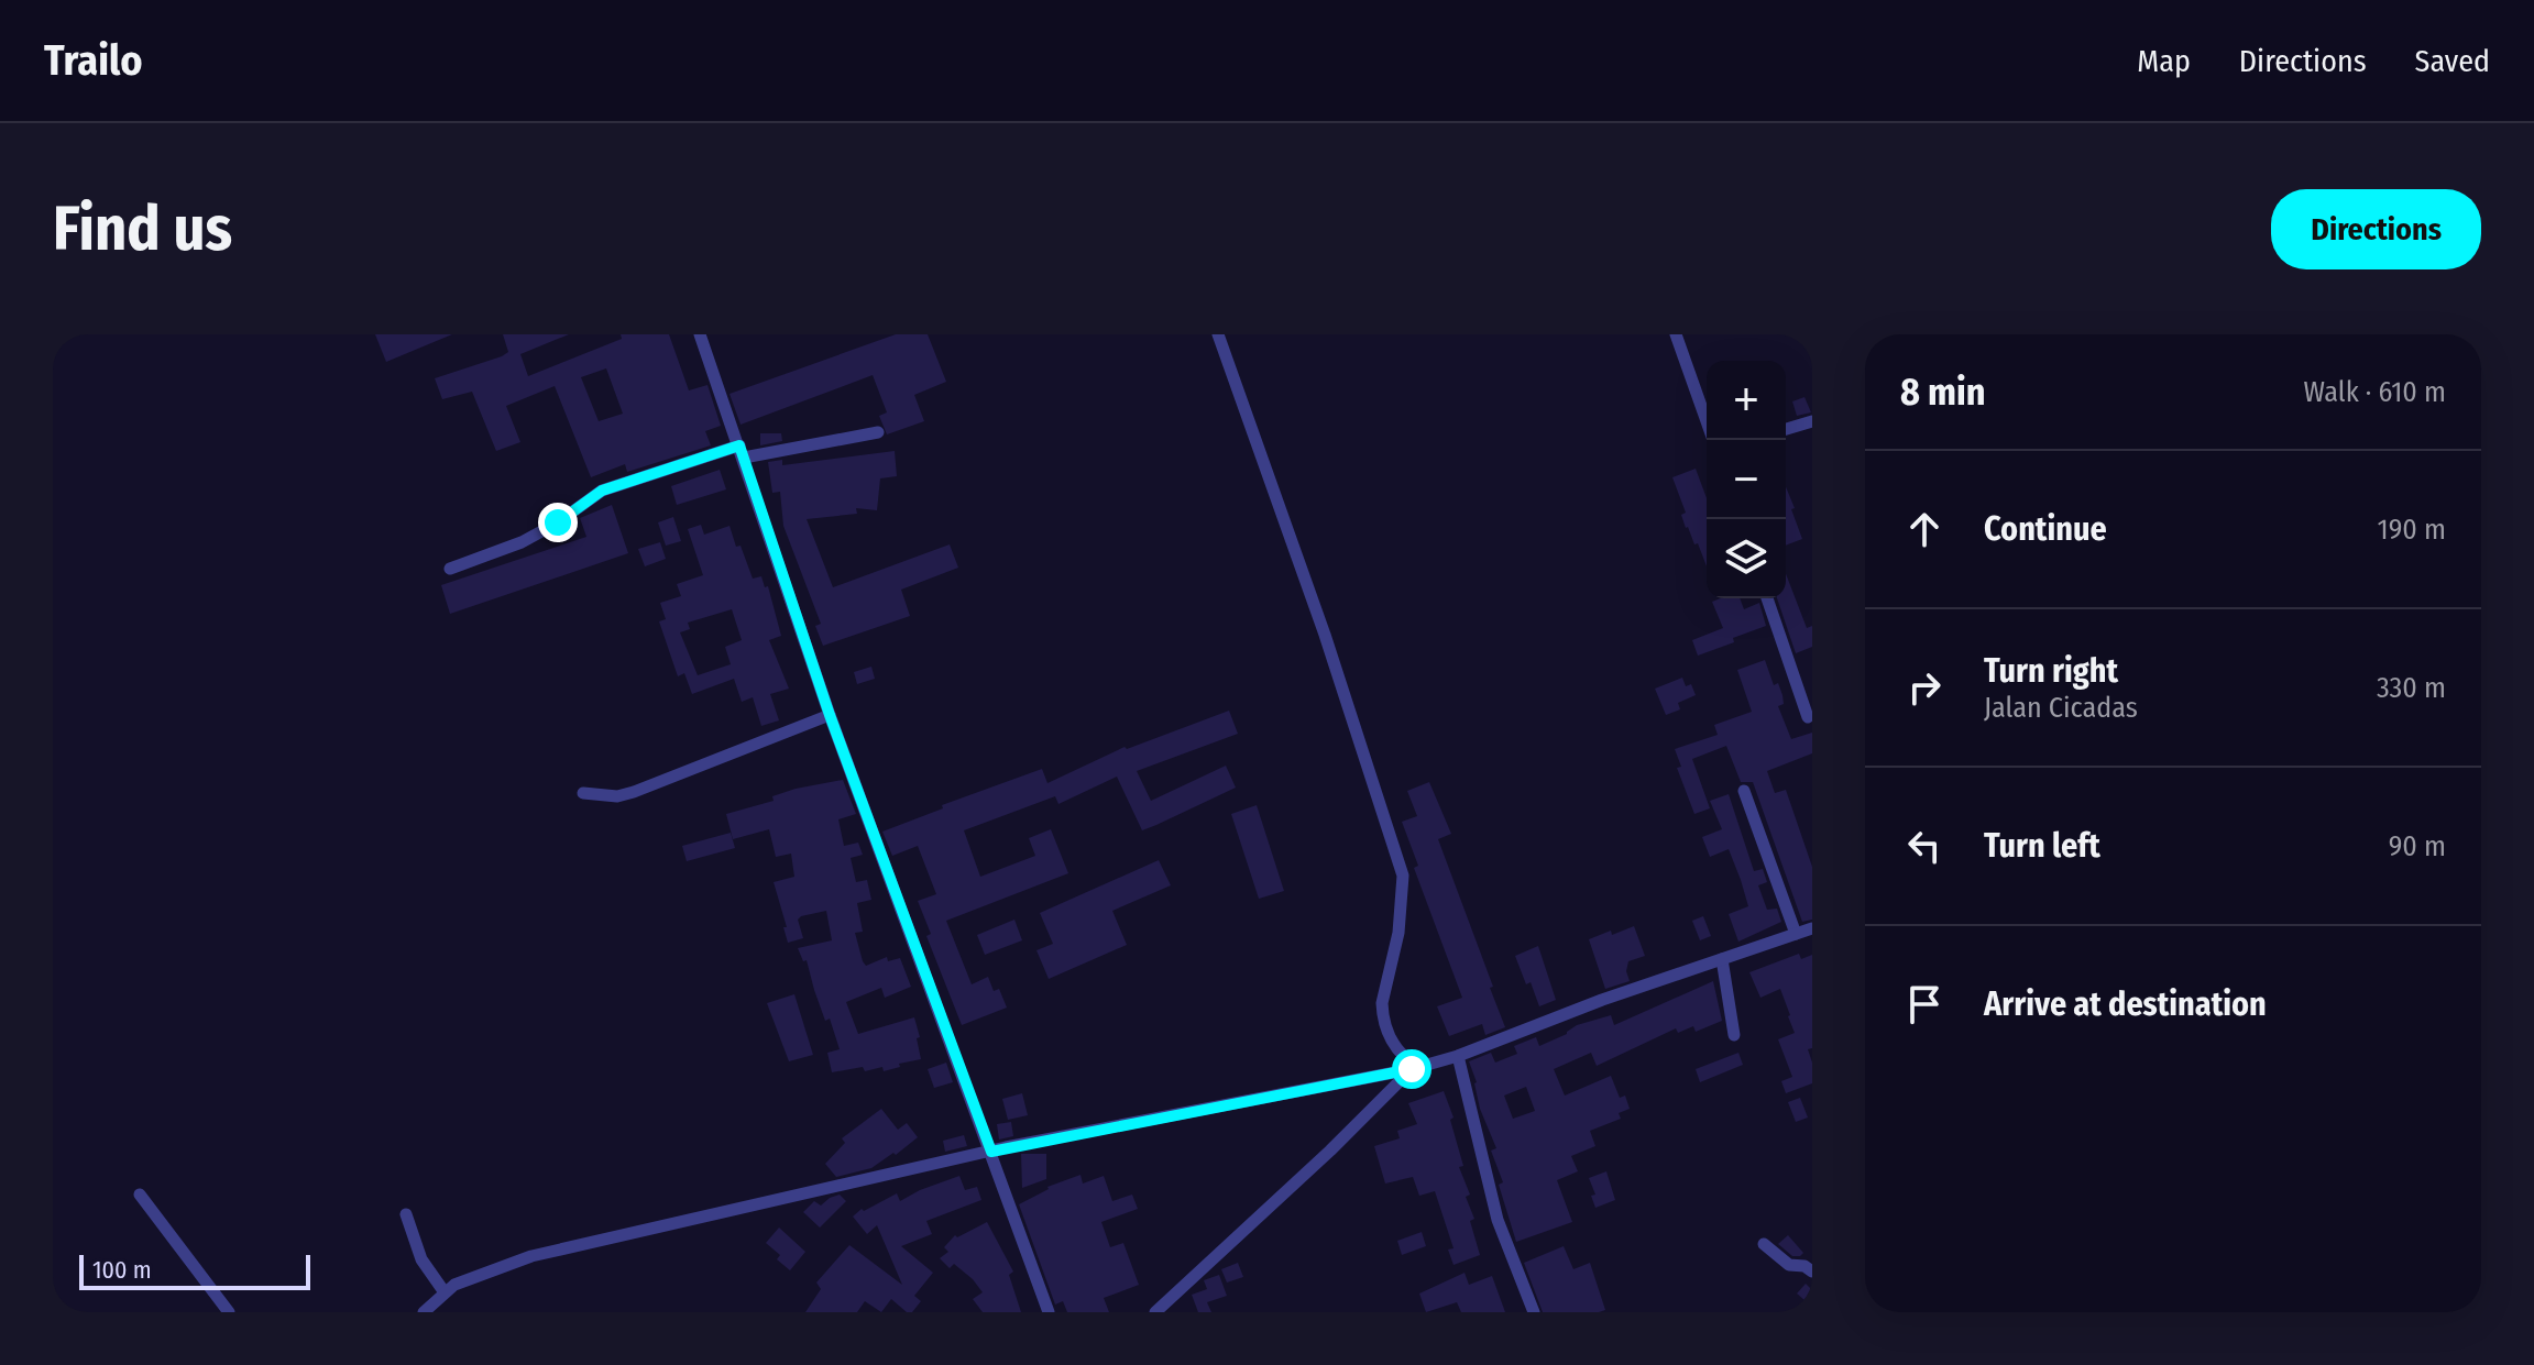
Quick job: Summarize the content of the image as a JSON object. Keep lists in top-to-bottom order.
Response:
{
  "scale_bar": "100 m",
  "page": {
    "header": "Trailo",
    "nav": ["Map", "Directions", "Saved"],
    "buttons": "Directions",
    "title": "Find us",
    "heading": ["8 min", "Walk · 610 m"],
    "map_buttons": ["+", "−"],
    "list": [
      ["Continue", "190 m"],
      ["Turn right", "Jalan Cicadas", "330 m"],
      ["Turn left", "90 m"],
      "Arrive at destination"
    ],
    "scale": "100 m"
  }
}
